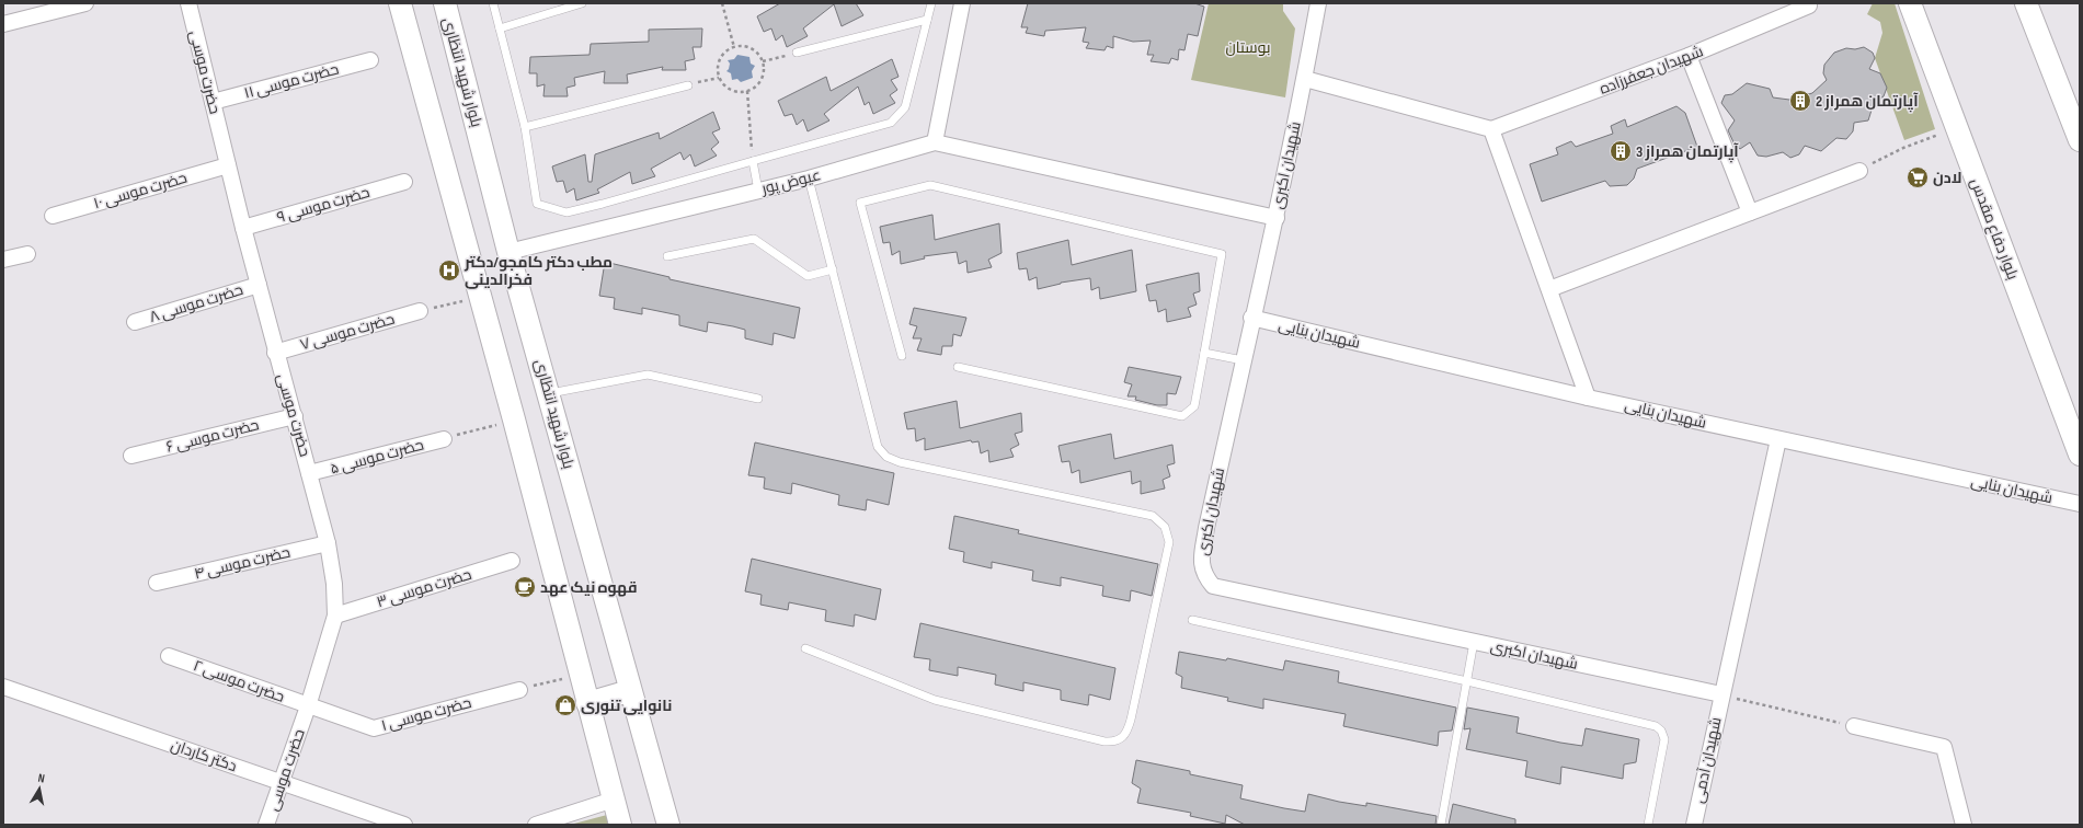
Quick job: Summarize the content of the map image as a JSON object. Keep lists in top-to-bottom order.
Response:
{
  "streets": {
    "main road": ["بلوار شهید انتظاری", "بلوار دفاع مقدس"],
    "street": [
      "شهیدان جعفرزاده",
      "حضرت موسی",
      "حضرت موسی ۱۱",
      "شهیدان اکبری",
      "عیوض پور",
      "حضرت موسی ۱۰",
      "حضرت موسی ۹",
      "حضرت موسی ۸",
      "حضرت موسی ۷",
      "شهیدان بنایی",
      "حضرت موسی ۶",
      "حضرت موسی ۵",
      "حضرت موسی ۴",
      "حضرت موسی ۳",
      "حضرت موسی ۲",
      "حضرت موسی ۱",
      "دکتر کاردان",
      "شهیدان آدمی"
    ]
  },
  "crossings": [
    ["حضرت موسی", "حضرت موسی ۱۱"],
    ["حضرت موسی", "حضرت موسی ۱۰"],
    ["حضرت موسی", "حضرت موسی ۹"],
    ["حضرت موسی", "حضرت موسی ۸"],
    ["حضرت موسی", "حضرت موسی ۷"],
    ["حضرت موسی", "حضرت موسی ۶"],
    ["حضرت موسی", "حضرت موسی ۵"],
    ["حضرت موسی", "حضرت موسی ۴"],
    ["حضرت موسی", "حضرت موسی ۳"],
    ["حضرت موسی", "حضرت موسی ۲"],
    ["حضرت موسی", "حضرت موسی ۱"],
    ["حضرت موسی", "دکتر کاردان"],
    ["بلوار شهید انتظاری", "عیوض پور"],
    ["شهیدان اکبری", "شهیدان بنایی"],
    ["شهیدان اکبری", "شهیدان آدمی"],
    ["شهیدان بنایی", "شهیدان آدمی"],
    ["حضرت موسی ۲", "حضرت موسی ۱"]
  ],
  "parks": ["بوستان"],
  "places": {
    "building": ["آپارتمان همراز 2", "آپارتمان همراز 3"],
    "supermarket": ["لادن"],
    "hospital": ["مطب دکتر کامجو/دکتر فخرالدینی"],
    "cafe": ["قهوه نیک عهد"],
    "shop": ["نانوایی تنوری"]
  },
  "north": "top"
}
